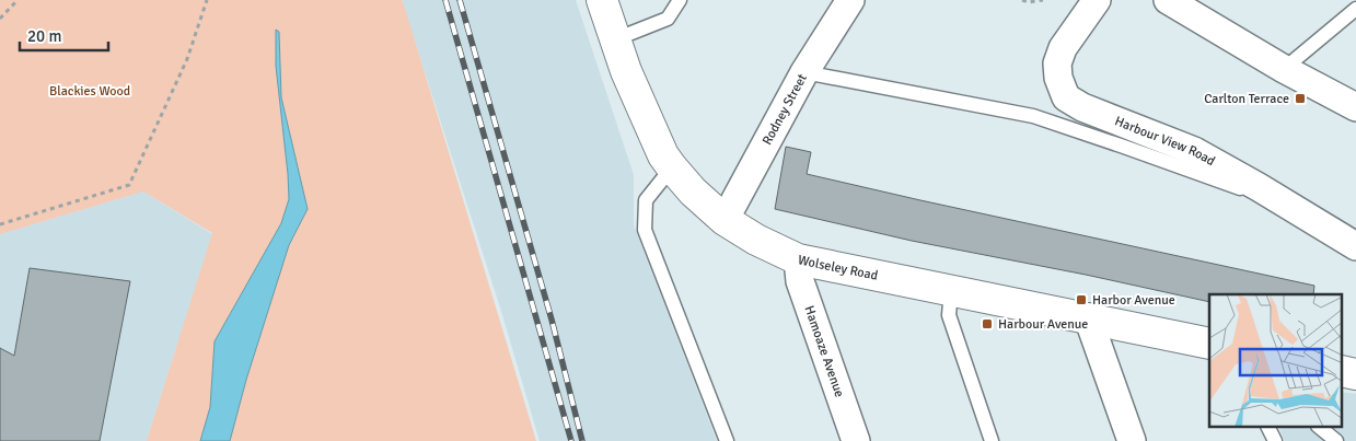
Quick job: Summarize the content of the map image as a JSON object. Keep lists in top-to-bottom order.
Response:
{
  "streets": {
    "street": [
      "Rodney Street",
      "Harbour View Road",
      "Wolseley Road",
      "Hamoaze Avenue"
    ]
  },
  "crossings": [
    ["Rodney Street", "Wolseley Road"],
    ["Wolseley Road", "Hamoaze Avenue"]
  ],
  "parks": ["Blackies Wood"],
  "places": {
    "transit": ["Carlton Terrace", "Harbor Avenue", "Harbour Avenue"]
  },
  "scale_bar": "20 m"
}
